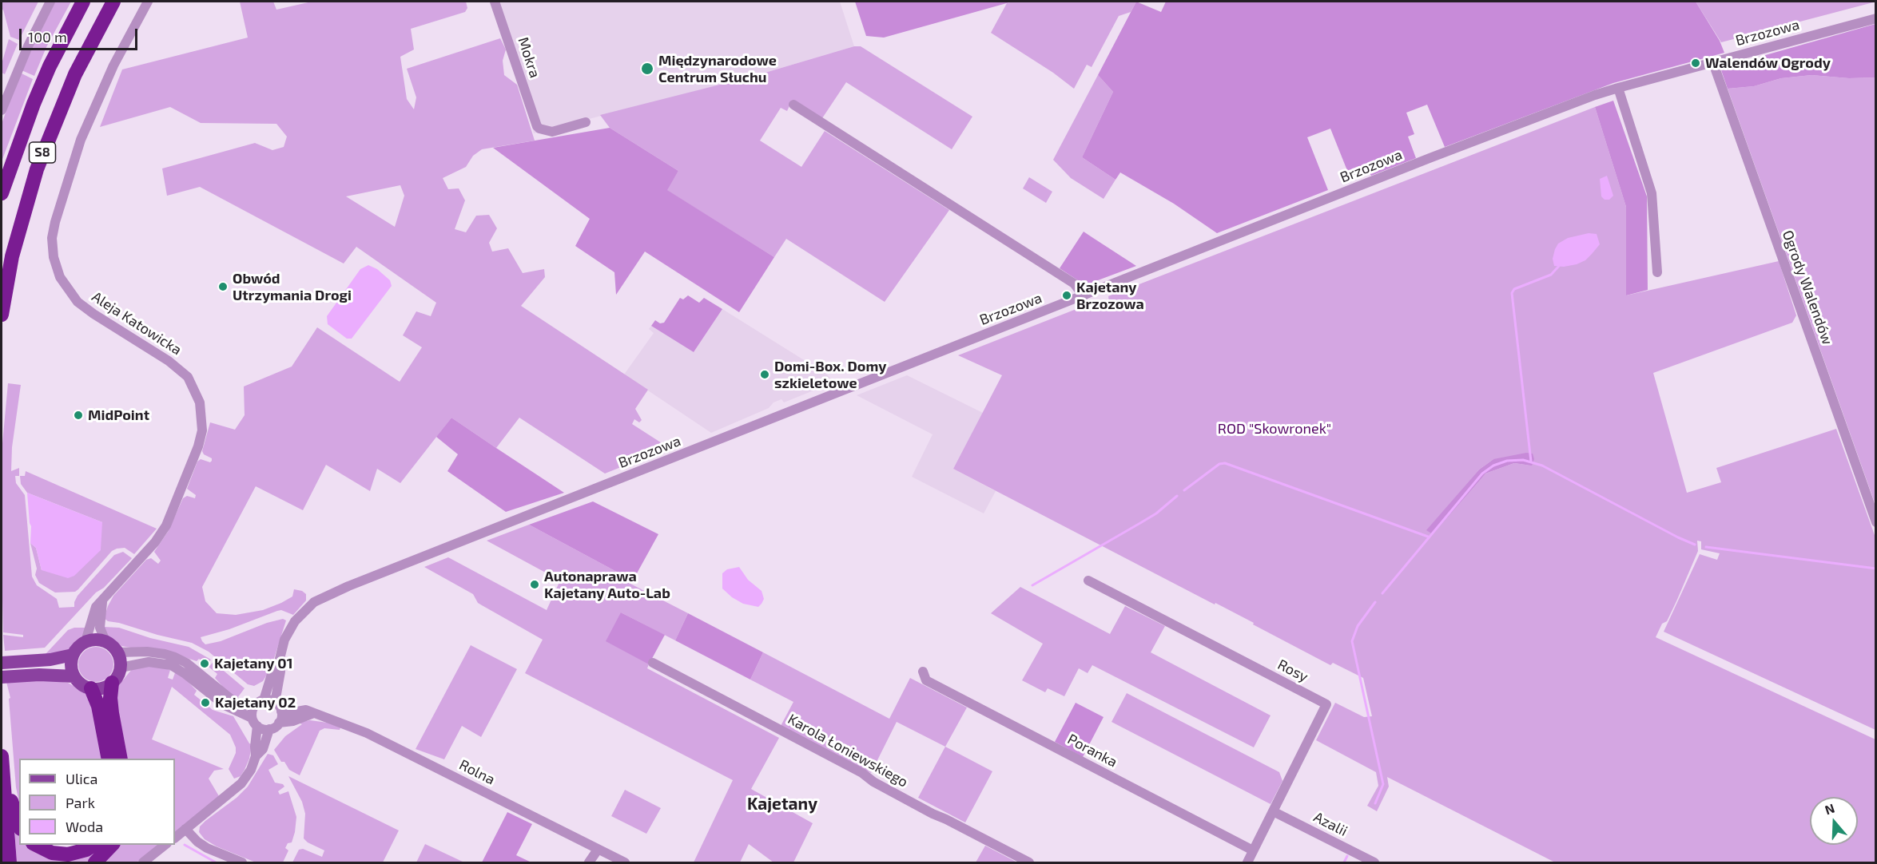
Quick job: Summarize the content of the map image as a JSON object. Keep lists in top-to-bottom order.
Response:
{
  "streets": {
    "highway": ["S8"],
    "street": [
      "Brzozowa",
      "Mokra",
      "Ogrody Walendów",
      "Aleja Katowicka",
      "Rosy",
      "Karola Łoniewskiego",
      "Poranka",
      "Rolna",
      "Azalii"
    ]
  },
  "crossings": [
    ["Brzozowa", "Ogrody Walendów"],
    ["Brzozowa", "Rolna"],
    ["Rosy", "Poranka"],
    ["Rosy", "Azalii"]
  ],
  "districts": ["Kajetany"],
  "parks": ["ROD \"Skowronek\""],
  "places": [
    "Walendów Ogrody",
    "Międzynarodowe Centrum Słuchu",
    "Obwód Utrzymania Drogi",
    "Kajetany Brzozowa",
    "Domi-Box. Domy szkieletowe",
    "MidPoint",
    "Autonaprawa Kajetany Auto-Lab",
    "Kajetany 01",
    "Kajetany 02"
  ],
  "legend": ["Ulica", "Park", "Woda"],
  "scale_bar": "100 m",
  "north": "top"
}
